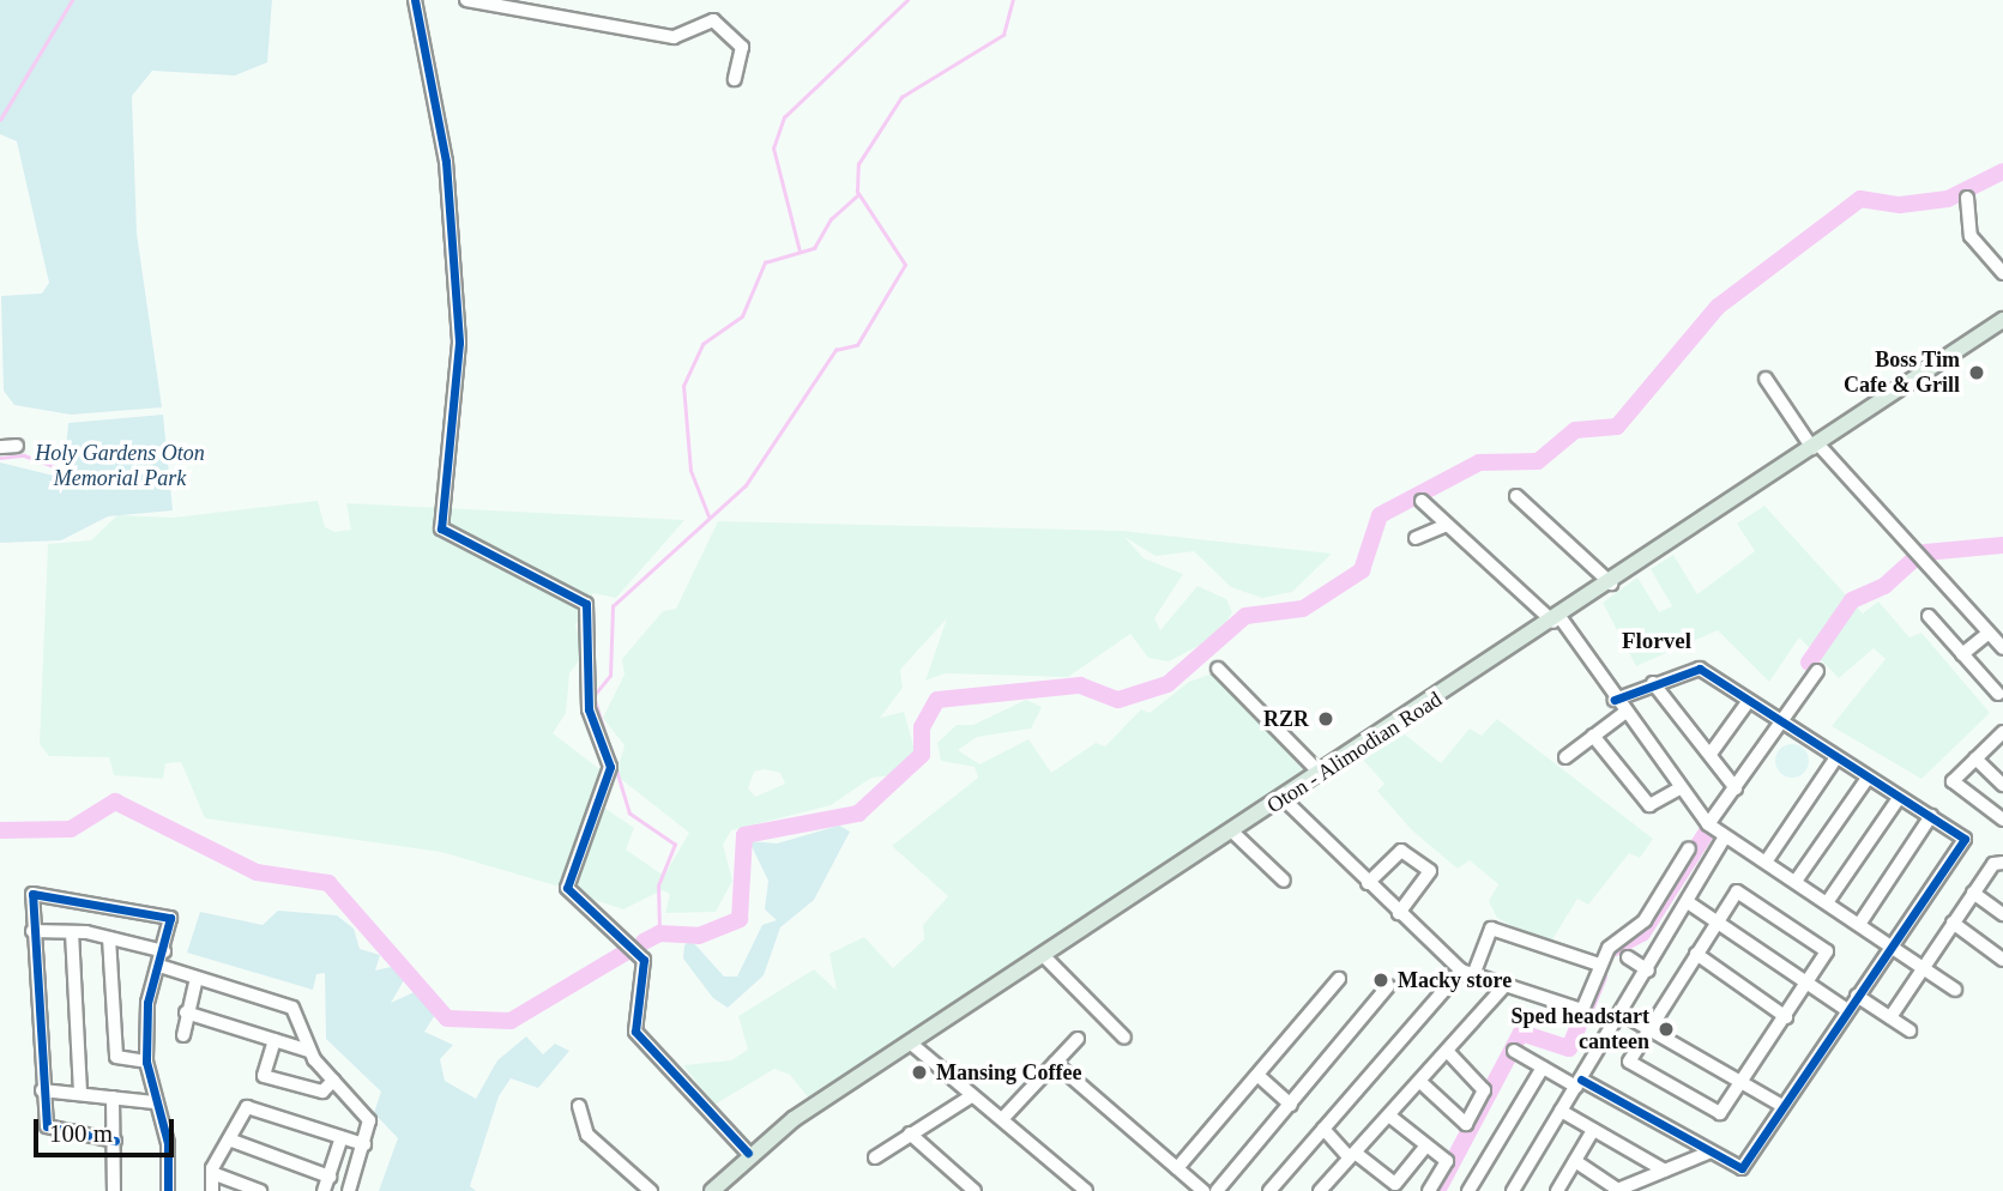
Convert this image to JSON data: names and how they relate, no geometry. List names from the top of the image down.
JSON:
{
  "streets": {
    "main road": ["Oton - Alimodian Road"]
  },
  "districts": ["Florvel"],
  "parks": ["Holy Gardens Oton Memorial Park"],
  "places": [
    "Boss Tim Cafe & Grill",
    "RZR",
    "Macky store",
    "Sped headstart canteen",
    "Mansing Coffee"
  ],
  "scale_bar": "100 m"
}
